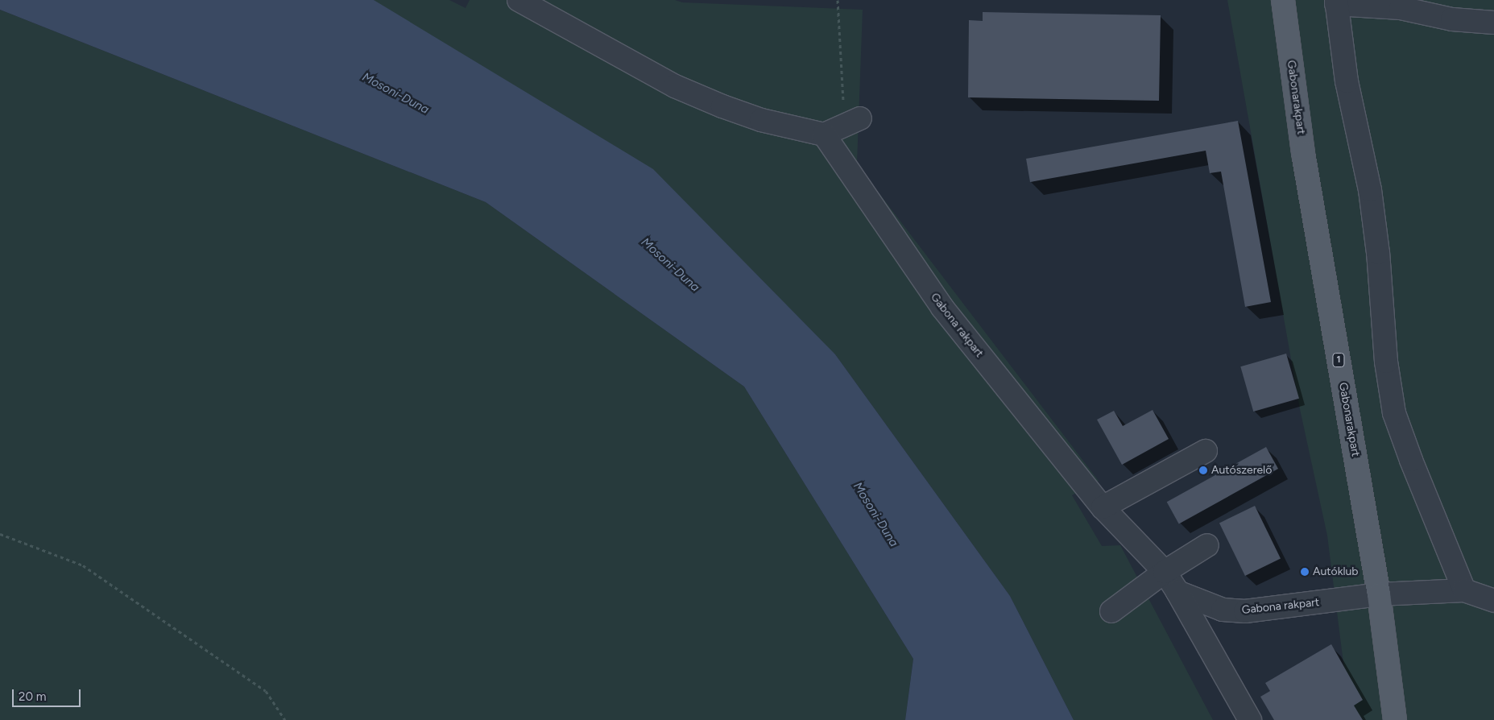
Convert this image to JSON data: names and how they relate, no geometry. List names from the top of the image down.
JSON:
{
  "streets": {
    "main road": ["Gabonarakpart", "1"],
    "street": ["Gabona rakpart"]
  },
  "crossings": [
    ["Gabonarakpart", "Gabona rakpart"]
  ],
  "water": ["Mosoni-Duna"],
  "places": ["Autószerelő", "Autóklub"],
  "scale_bar": "20 m"
}
